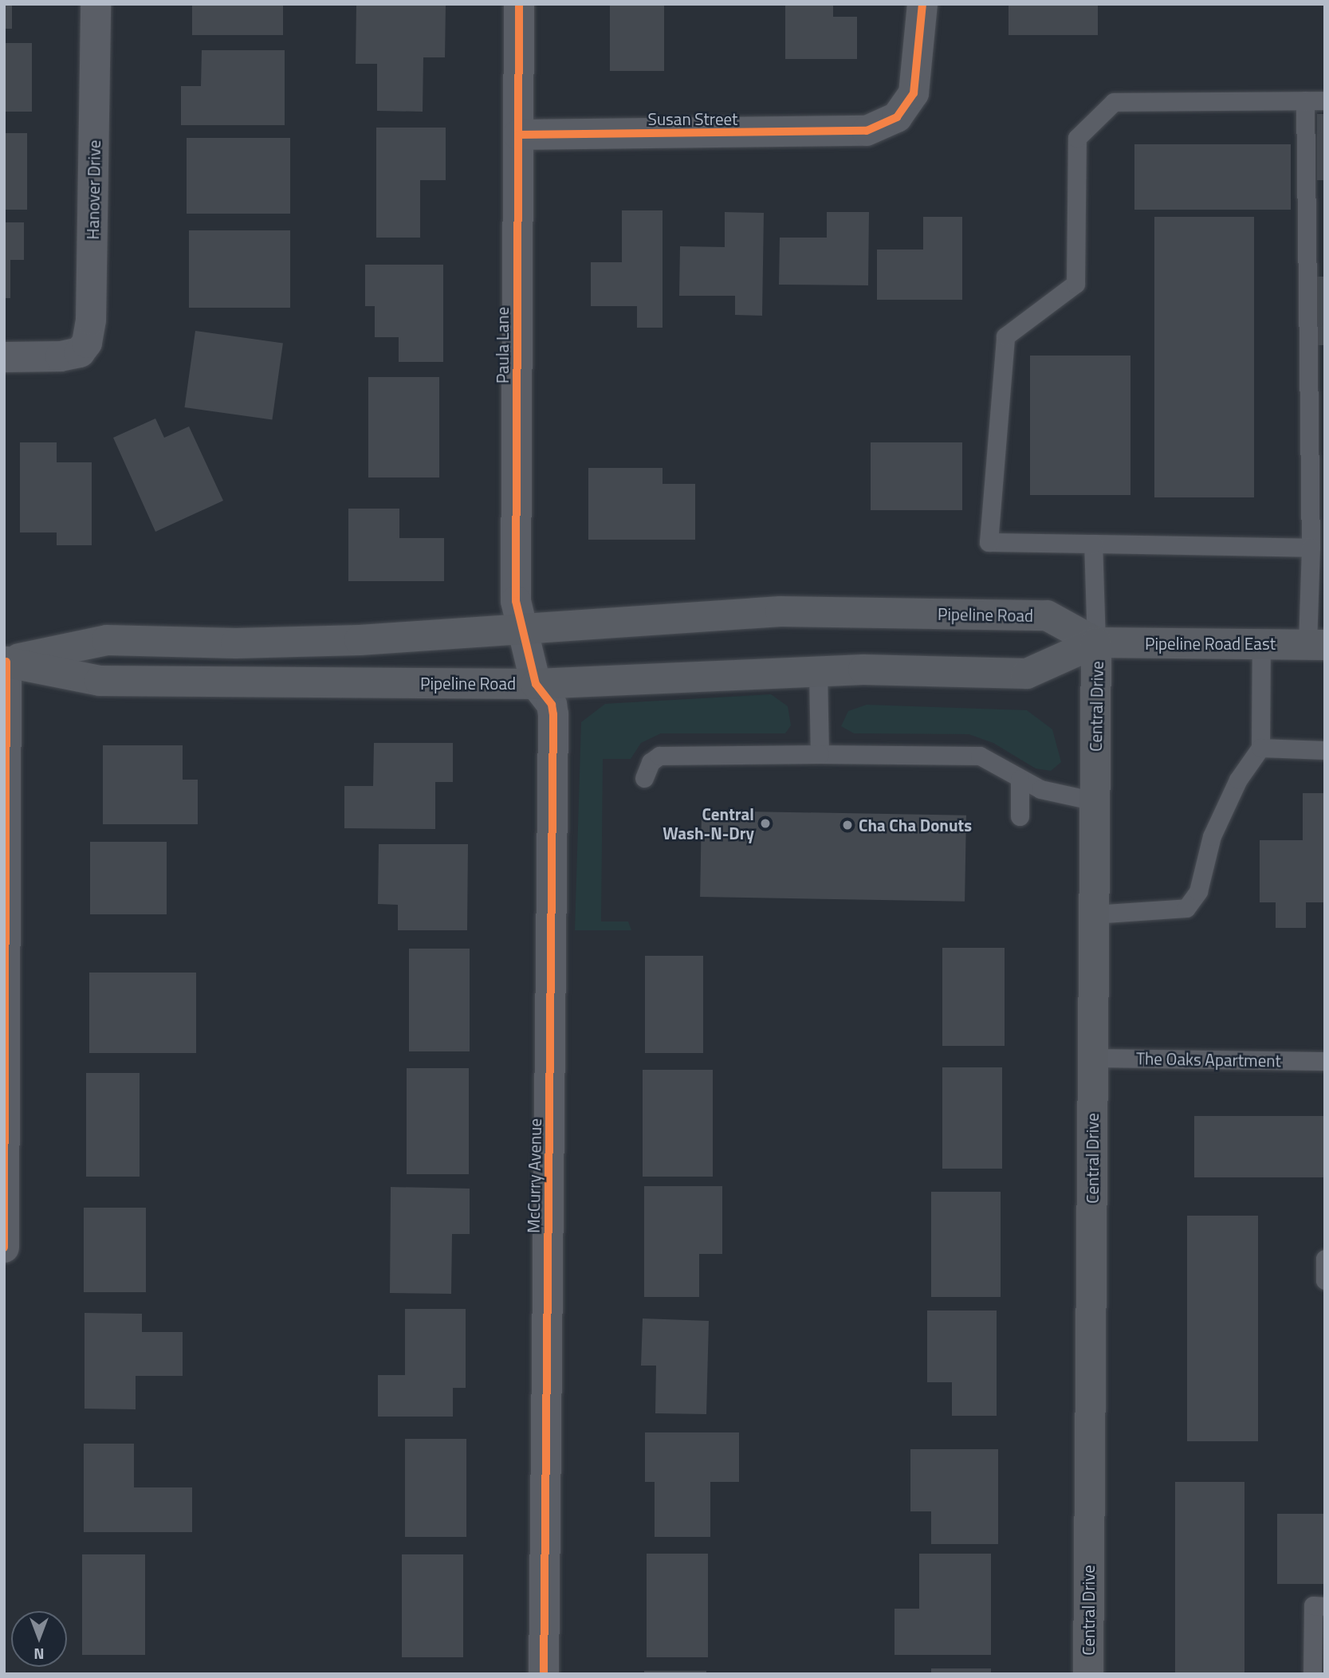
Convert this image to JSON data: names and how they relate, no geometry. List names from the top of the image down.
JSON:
{
  "streets": {
    "main road": ["Pipeline Road", "Pipeline Road East", "Central Drive"],
    "street": [
      "Susan Street",
      "Hanover Drive",
      "Paula Lane",
      "McCurry Avenue"
    ],
    "lane": ["The Oaks Apartment"]
  },
  "crossings": [
    ["Susan Street", "Paula Lane"],
    ["Paula Lane", "Pipeline Road"],
    ["Paula Lane", "McCurry Avenue"],
    ["Pipeline Road", "Pipeline Road East"],
    ["Pipeline Road", "Central Drive"],
    ["Pipeline Road", "McCurry Avenue"],
    ["Pipeline Road East", "Central Drive"],
    ["Central Drive", "The Oaks Apartment"]
  ],
  "places": ["Central Wash-N-Dry", "Cha Cha Donuts"],
  "north": "bottom"
}
